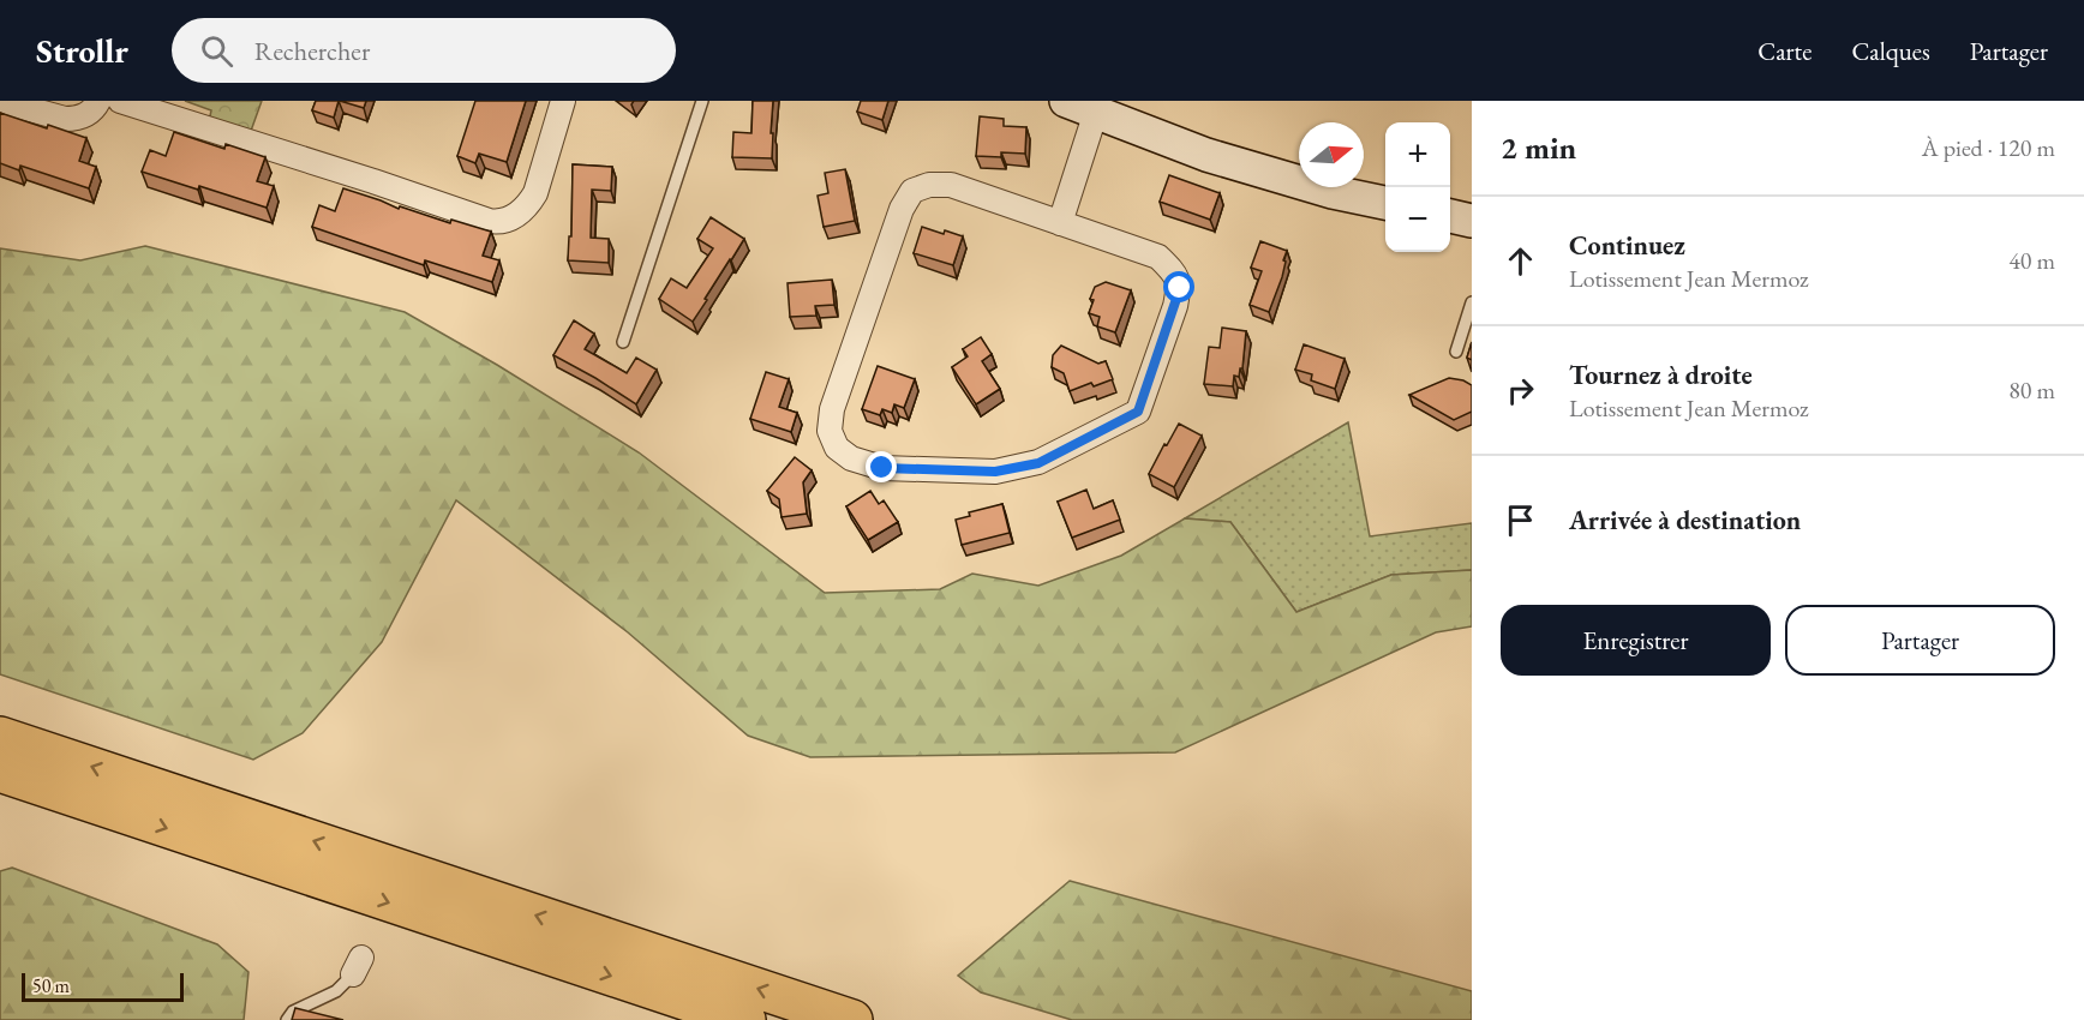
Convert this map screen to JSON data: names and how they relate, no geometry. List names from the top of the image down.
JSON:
{
  "scale_bar": "50 m",
  "north": "right",
  "page": {
    "header": "Strollr",
    "search": "Rechercher",
    "nav": ["Carte", "Calques", "Partager"],
    "heading": ["2 min", "À pied · 120 m"],
    "map_buttons": ["+", "−"],
    "list": [
      ["Continuez", "Lotissement Jean Mermoz", "40 m"],
      ["Tournez à droite", "Lotissement Jean Mermoz", "80 m"],
      "Arrivée à destination"
    ],
    "buttons": ["Enregistrer", "Partager"],
    "scale": "50 m"
  }
}
